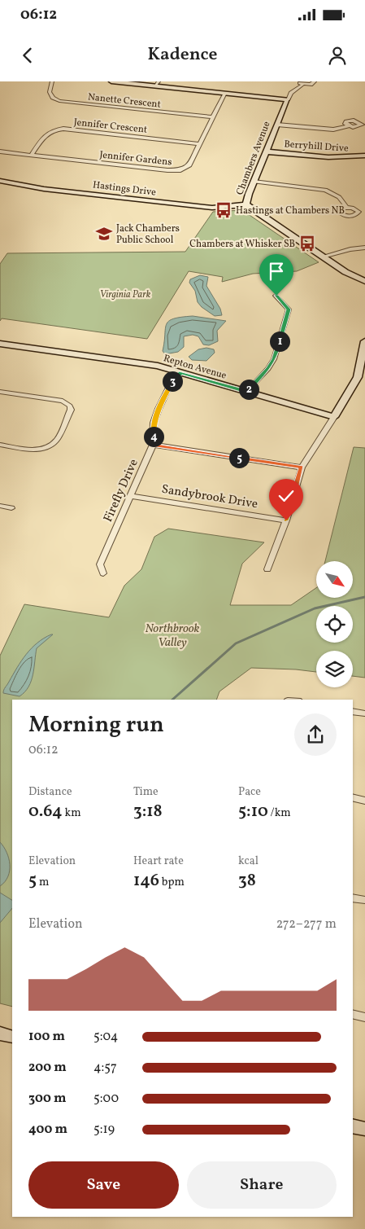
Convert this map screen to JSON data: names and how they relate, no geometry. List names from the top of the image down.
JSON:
{
  "streets": {
    "street": [
      "Nanette Crescent",
      "Jennifer Crescent",
      "Berryhill Drive",
      "Jennifer Gardens",
      "Chambers Avenue",
      "Hastings Drive",
      "Repton Avenue",
      "Firefly Drive",
      "Sandybrook Drive"
    ]
  },
  "crossings": [
    ["Nanette Crescent", "Jennifer Gardens"],
    ["Jennifer Crescent", "Jennifer Gardens"],
    ["Berryhill Drive", "Chambers Avenue"],
    ["Chambers Avenue", "Hastings Drive"],
    ["Repton Avenue", "Firefly Drive"],
    ["Firefly Drive", "Sandybrook Drive"]
  ],
  "parks": ["Virginia Park", "Northbrook Valley"],
  "places": {
    "bus stop": ["Hastings at Chambers NB", "Chambers at Whisker SB"],
    "school or university": ["Jack Chambers Public School"]
  },
  "north": "bottom right",
  "page": {
    "status": "06:12",
    "header": "Kadence",
    "pins": [
      "1",
      "3",
      "2",
      "4",
      "5"
    ],
    "heading": ["Morning run", "06:12"],
    "stats": [
      ["Distance", "0.64 km"],
      ["Time", "3:18"],
      ["Pace", "5:10 /km"],
      ["Elevation", "5 m"],
      ["Heart rate", "146 bpm"],
      ["kcal", "38"]
    ],
    "chart": ["Elevation", "272–277 m"],
    "list": [
      {
        "name": "100 m",
        "note": "5:04"
      },
      {
        "name": "200 m",
        "note": "4:57"
      },
      {
        "name": "300 m",
        "note": "5:00"
      },
      {
        "name": "400 m",
        "note": "5:19"
      }
    ],
    "buttons": ["Save", "Share"]
  }
}
